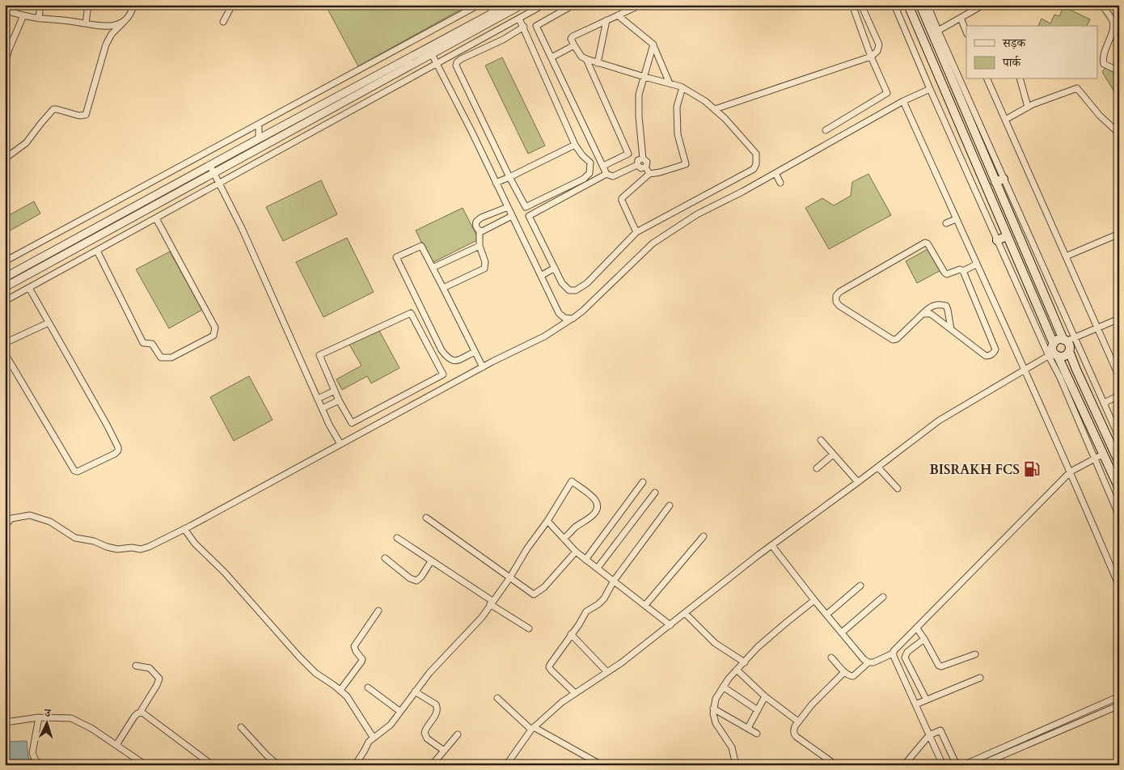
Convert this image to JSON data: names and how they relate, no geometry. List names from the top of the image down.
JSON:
{
  "places": {
    "fuel station": ["BISRAKH FCS"]
  },
  "legend": ["सड़क", "पार्क"],
  "north": "top"
}
